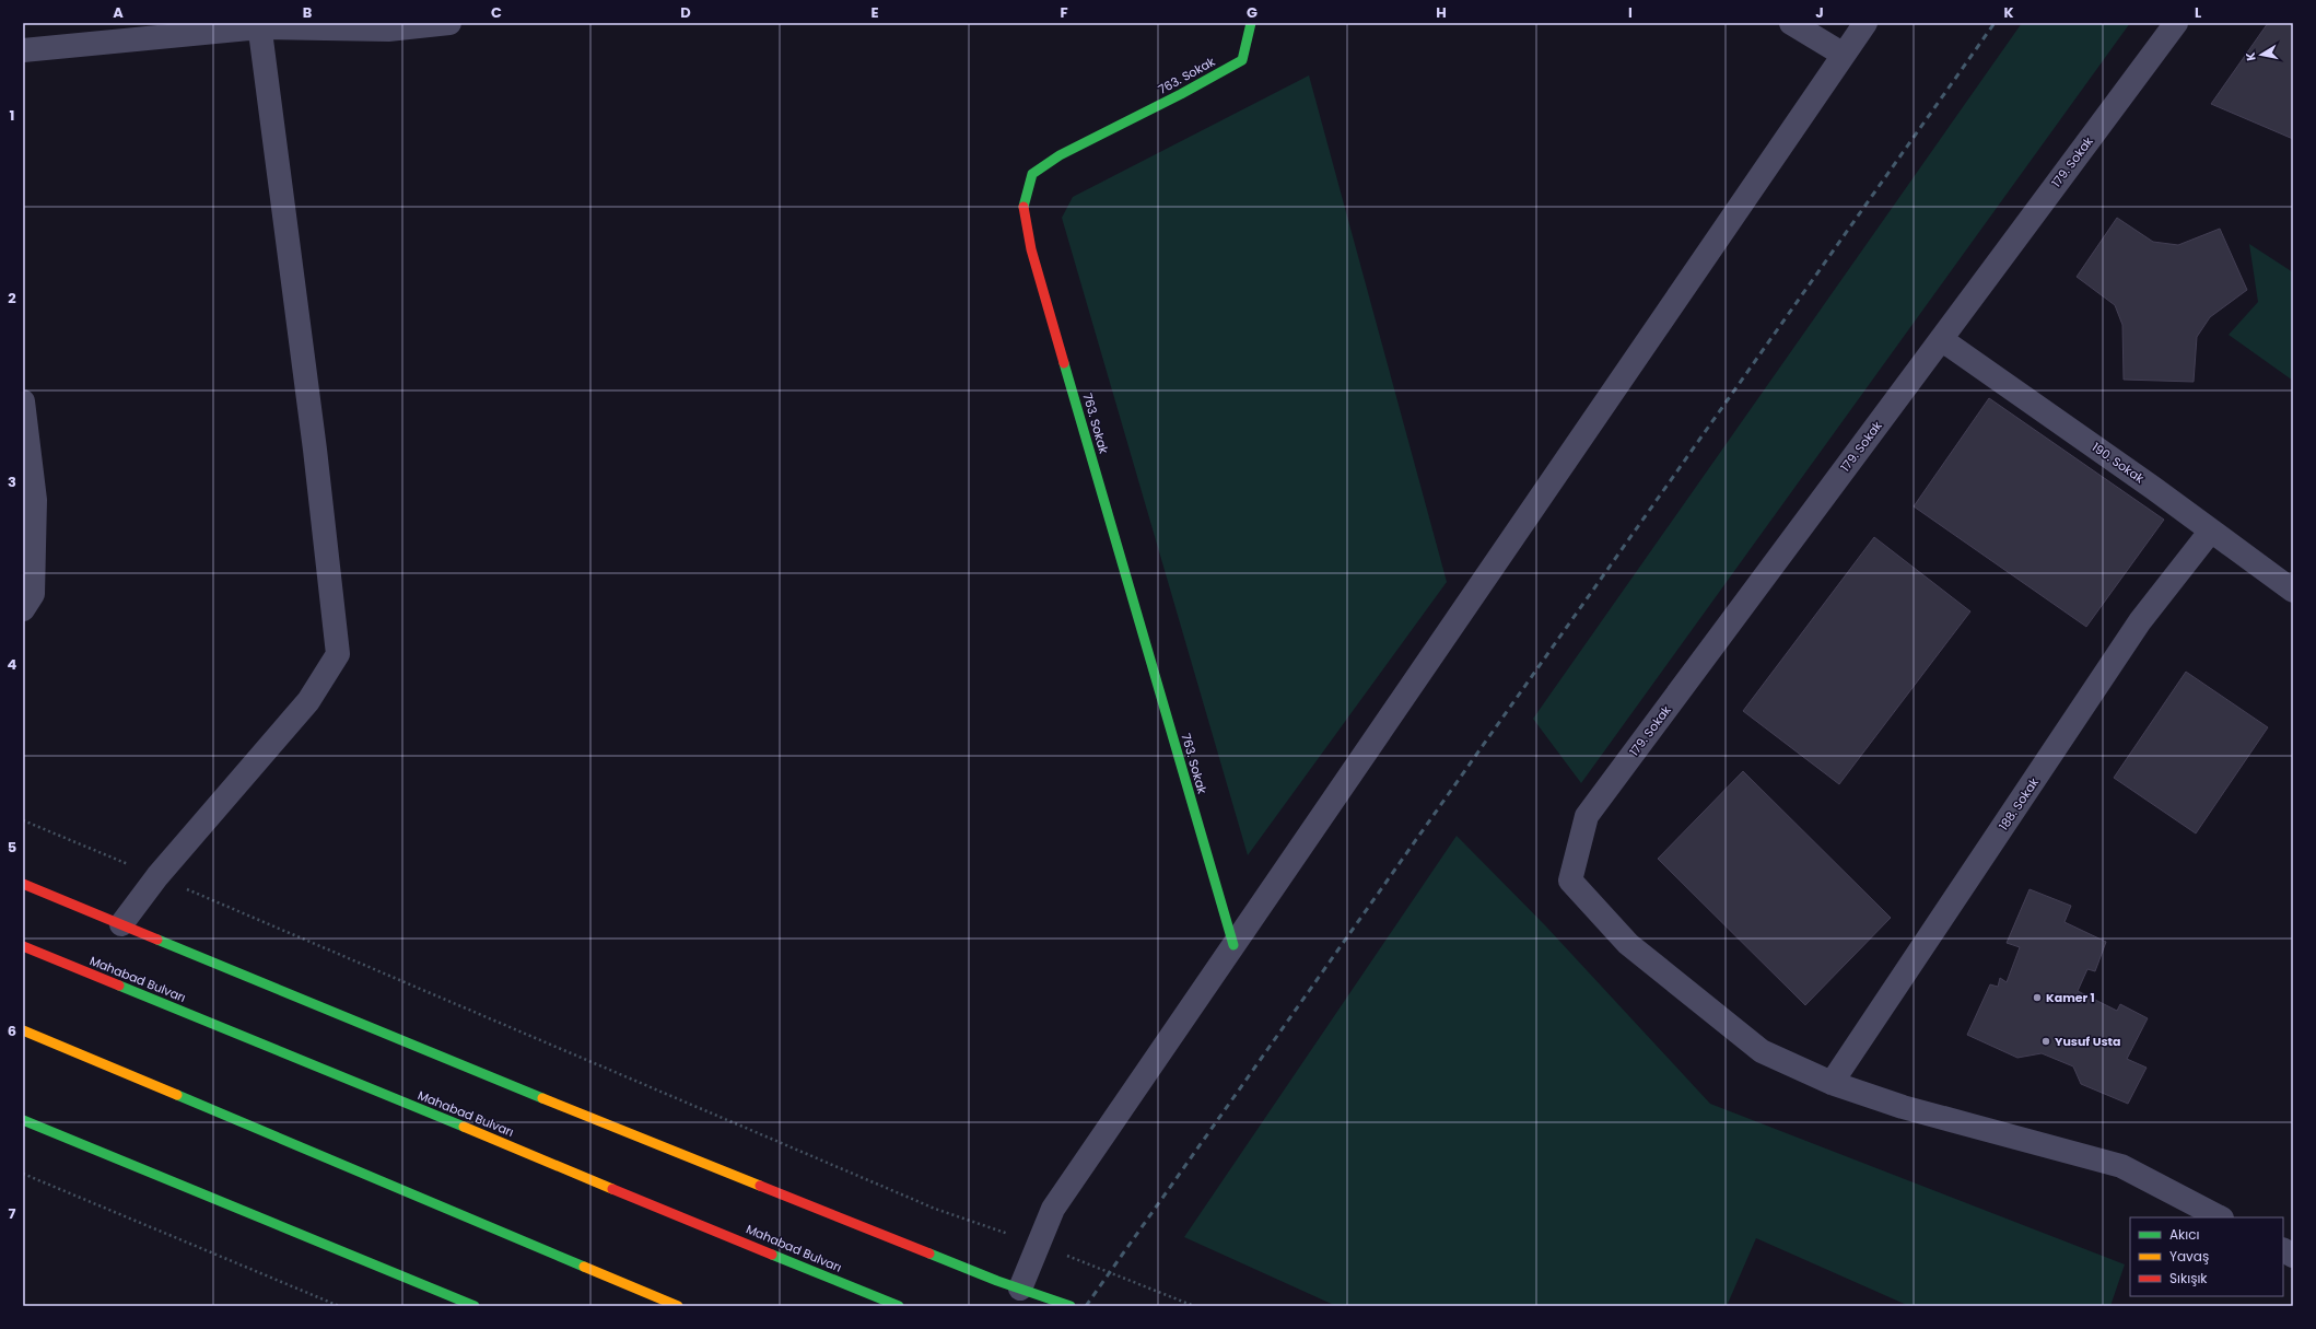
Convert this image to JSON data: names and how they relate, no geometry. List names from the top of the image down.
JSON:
{
  "streets": {
    "main road": ["763. Sokak", "Mahabad Bulvarı"],
    "street": ["179. Sokak", "190. Sokak", "188. Sokak"]
  },
  "crossings": [
    ["179. Sokak", "190. Sokak"],
    ["179. Sokak", "188. Sokak"],
    ["190. Sokak", "188. Sokak"]
  ],
  "places": ["Kamer 1", "Yusuf Usta"],
  "legend": ["Akıcı", "Yavaş", "Sıkışık"],
  "north": "left",
  "grid": {
    "columns": [
      "A",
      "B",
      "C",
      "D",
      "E",
      "F",
      "G",
      "H",
      "I",
      "J",
      "K",
      "L"
    ],
    "rows": [
      "1",
      "2",
      "3",
      "4",
      "5",
      "6",
      "7"
    ]
  }
}
